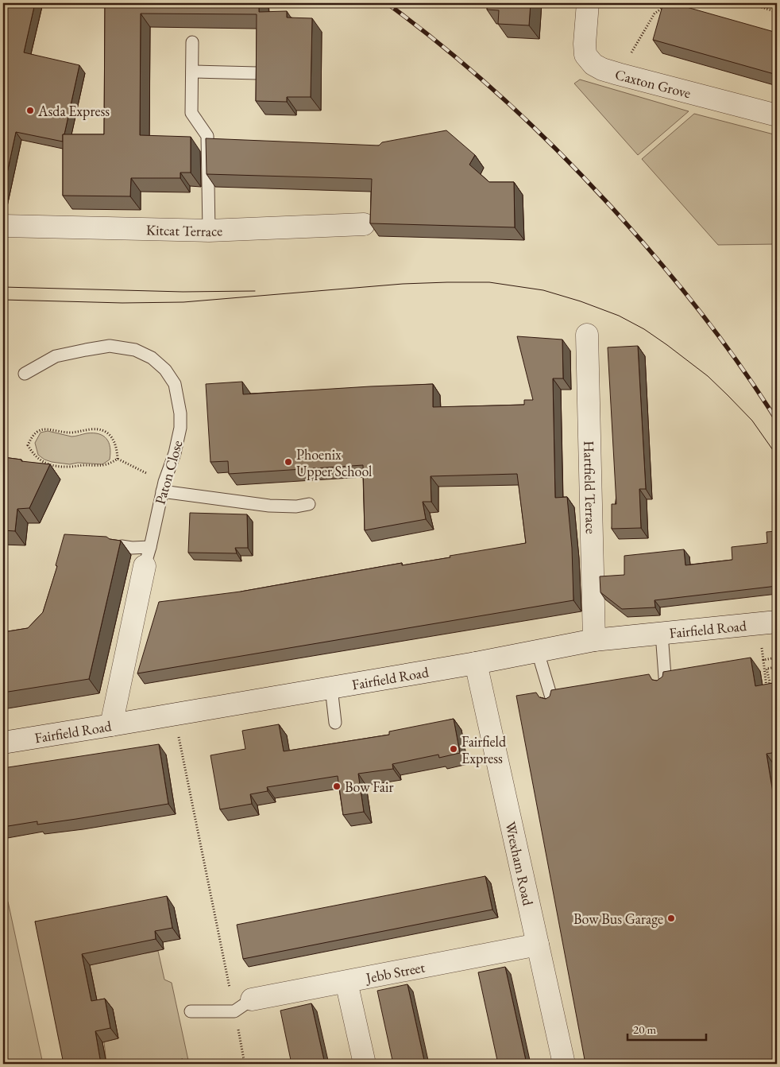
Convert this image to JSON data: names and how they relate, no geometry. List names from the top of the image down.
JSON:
{
  "streets": {
    "street": [
      "Caxton Grove",
      "Kitcat Terrace",
      "Paton Close",
      "Hartfield Terrace",
      "Fairfield Road",
      "Wrexham Road",
      "Jebb Street"
    ]
  },
  "crossings": [
    ["Paton Close", "Fairfield Road"],
    ["Hartfield Terrace", "Fairfield Road"],
    ["Fairfield Road", "Wrexham Road"],
    ["Wrexham Road", "Jebb Street"]
  ],
  "places": [
    "Asda Express",
    "Phoenix Upper School",
    "Fairfield Express",
    "Bow Fair",
    "Bow Bus Garage"
  ],
  "scale_bar": "20 m"
}
